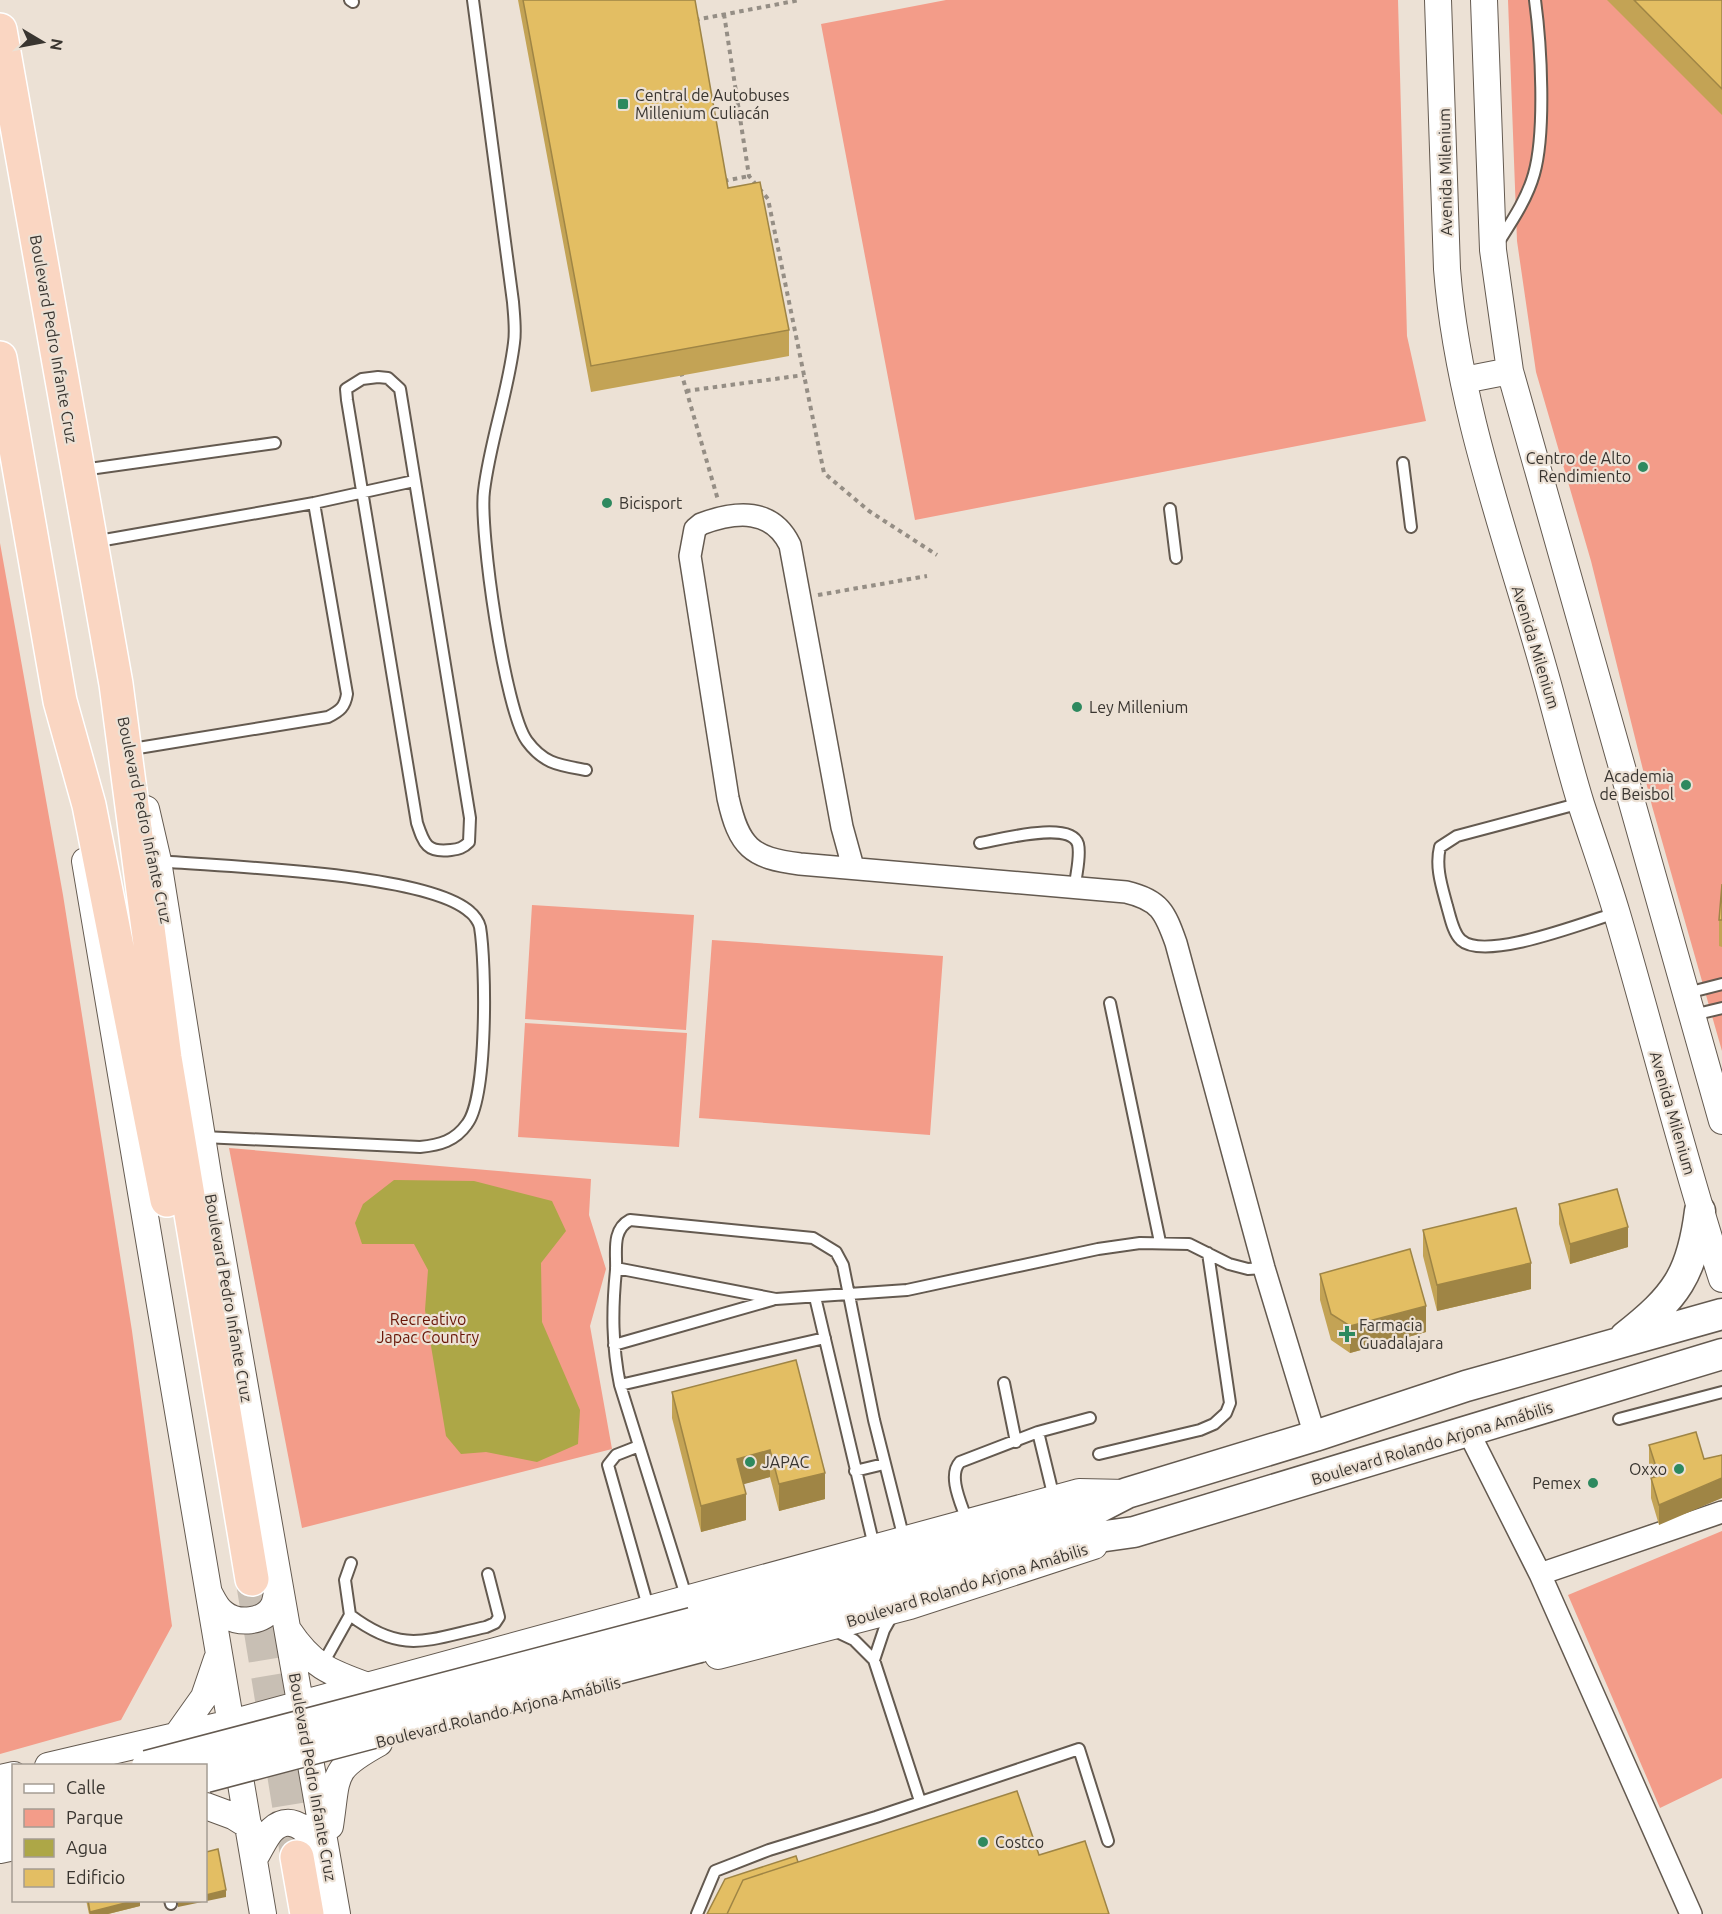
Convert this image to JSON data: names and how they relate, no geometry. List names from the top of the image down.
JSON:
{
  "streets": {
    "highway": ["Boulevard Pedro Infante Cruz"],
    "main road": ["Boulevard Rolando Arjona Amábilis"],
    "street": ["Avenida Milenium"]
  },
  "crossings": [
    ["Boulevard Pedro Infante Cruz", "Boulevard Rolando Arjona Amábilis"]
  ],
  "parks": ["Recreativo Japac Country"],
  "places": {
    "transit": ["Central de Autobuses Millenium Culiacán"],
    "other": [
      "Centro de Alto Rendimiento",
      "Bicisport",
      "Ley Millenium",
      "Academia de Beisbol",
      "JAPAC",
      "Oxxo",
      "Pemex",
      "Costco"
    ],
    "health": ["Farmacia Guadalajara"]
  },
  "legend": [
    "Calle",
    "Parque",
    "Agua",
    "Edificio"
  ],
  "north": "right"
}
